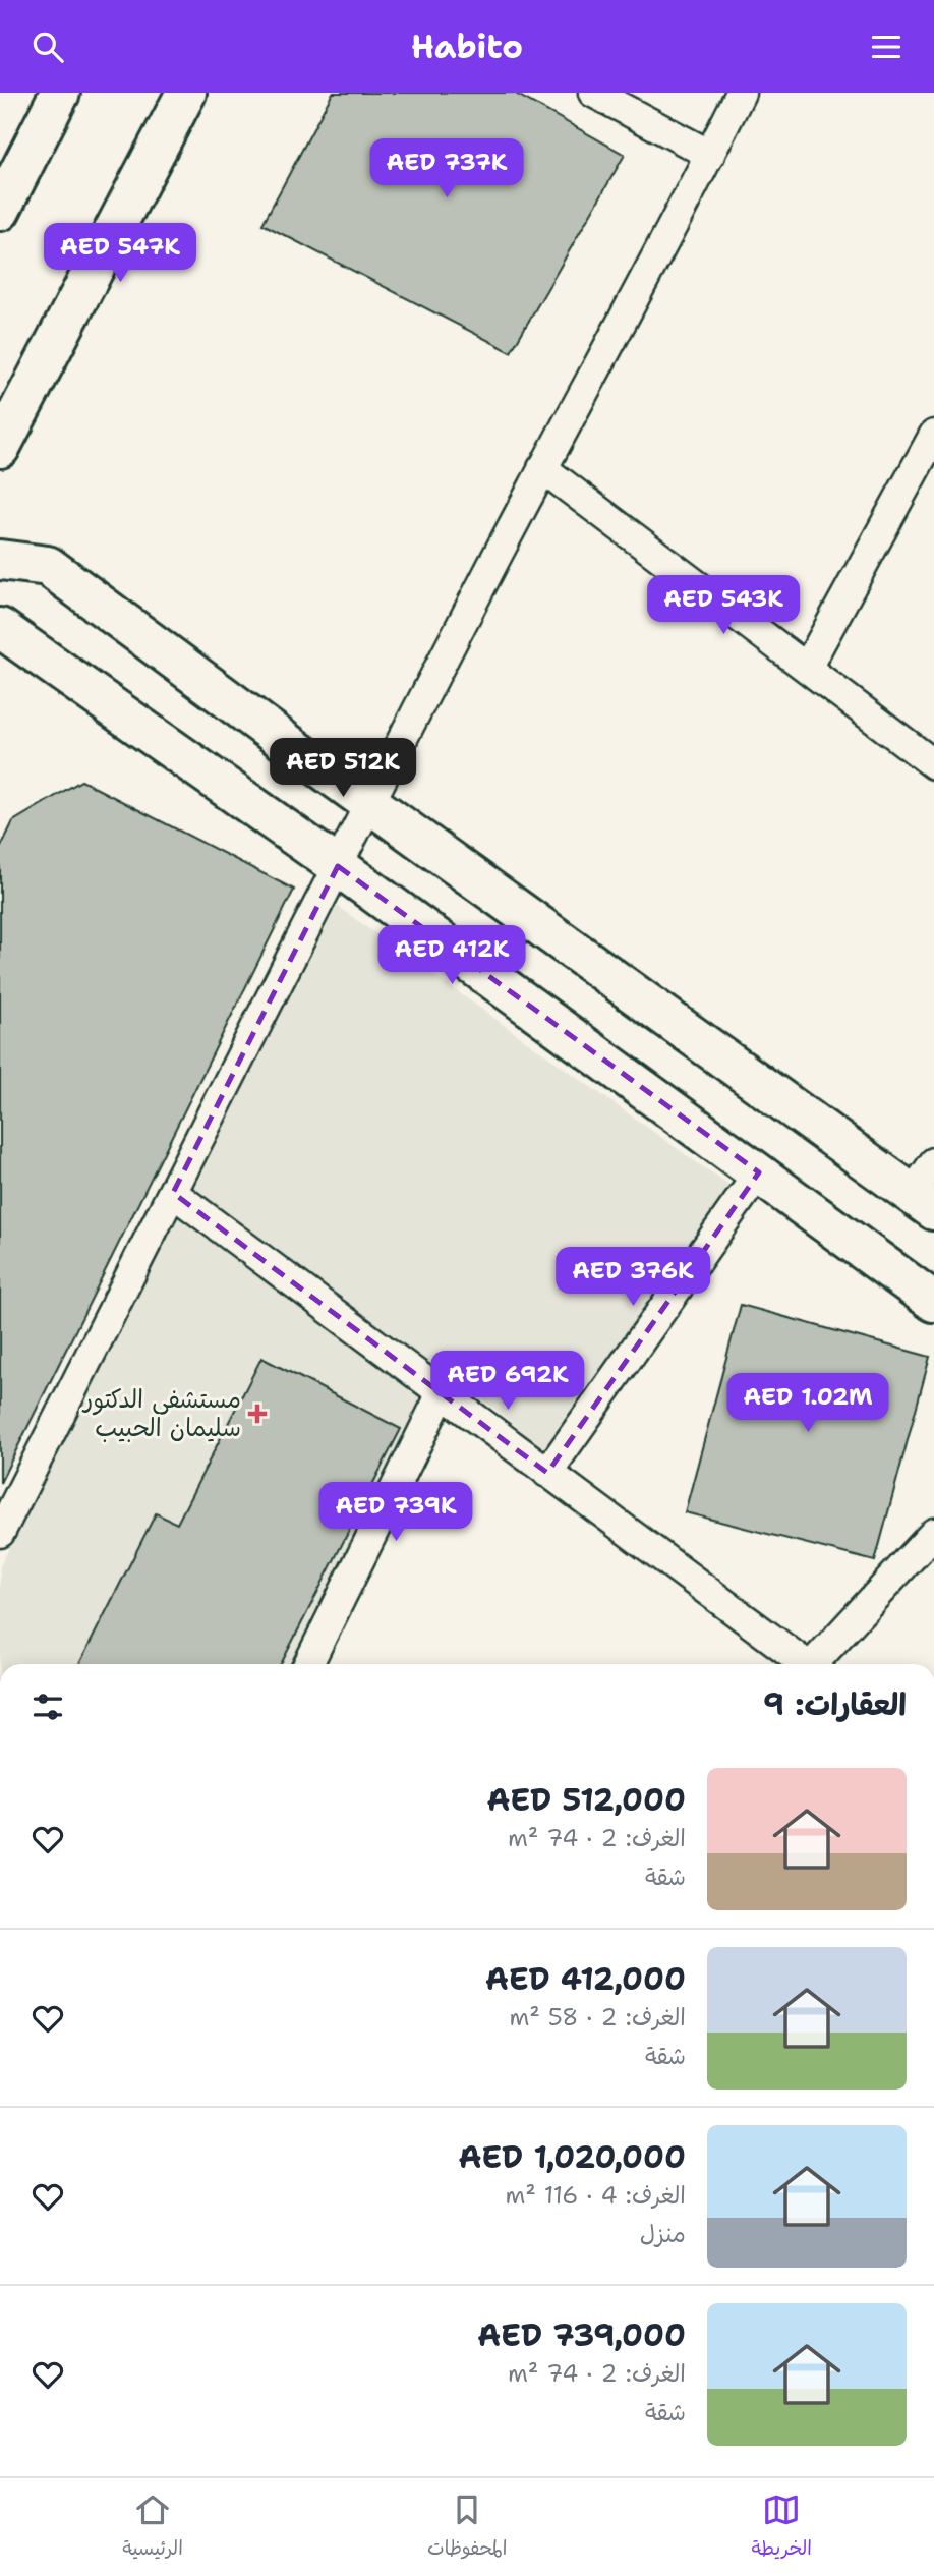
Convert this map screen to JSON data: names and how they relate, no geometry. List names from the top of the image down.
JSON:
{
  "places": {
    "health": ["مستشفى الدكتور سليمان الحبيب"]
  },
  "page": {
    "header": "Habito",
    "price": [
      "AED 737K",
      "AED 547K",
      "AED 543K",
      "AED 512K",
      "AED 412K",
      "AED 376K",
      "AED 692K",
      "AED 1.02M",
      "AED 739K"
    ],
    "heading": "العقارات: 9",
    "list": [
      {
        "name": "AED 512,000",
        "note": "الغرف: 2 · 74 m² · شقة"
      },
      {
        "name": "AED 412,000",
        "note": "الغرف: 2 · 58 m² · شقة"
      },
      {
        "name": "AED 1,020,000",
        "note": "الغرف: 4 · 116 m² · منزل"
      },
      {
        "name": "AED 739,000",
        "note": "الغرف: 2 · 74 m² · شقة"
      }
    ],
    "tabs": ["الخريطة", "المحفوظات", "الرئيسية"]
  }
}
